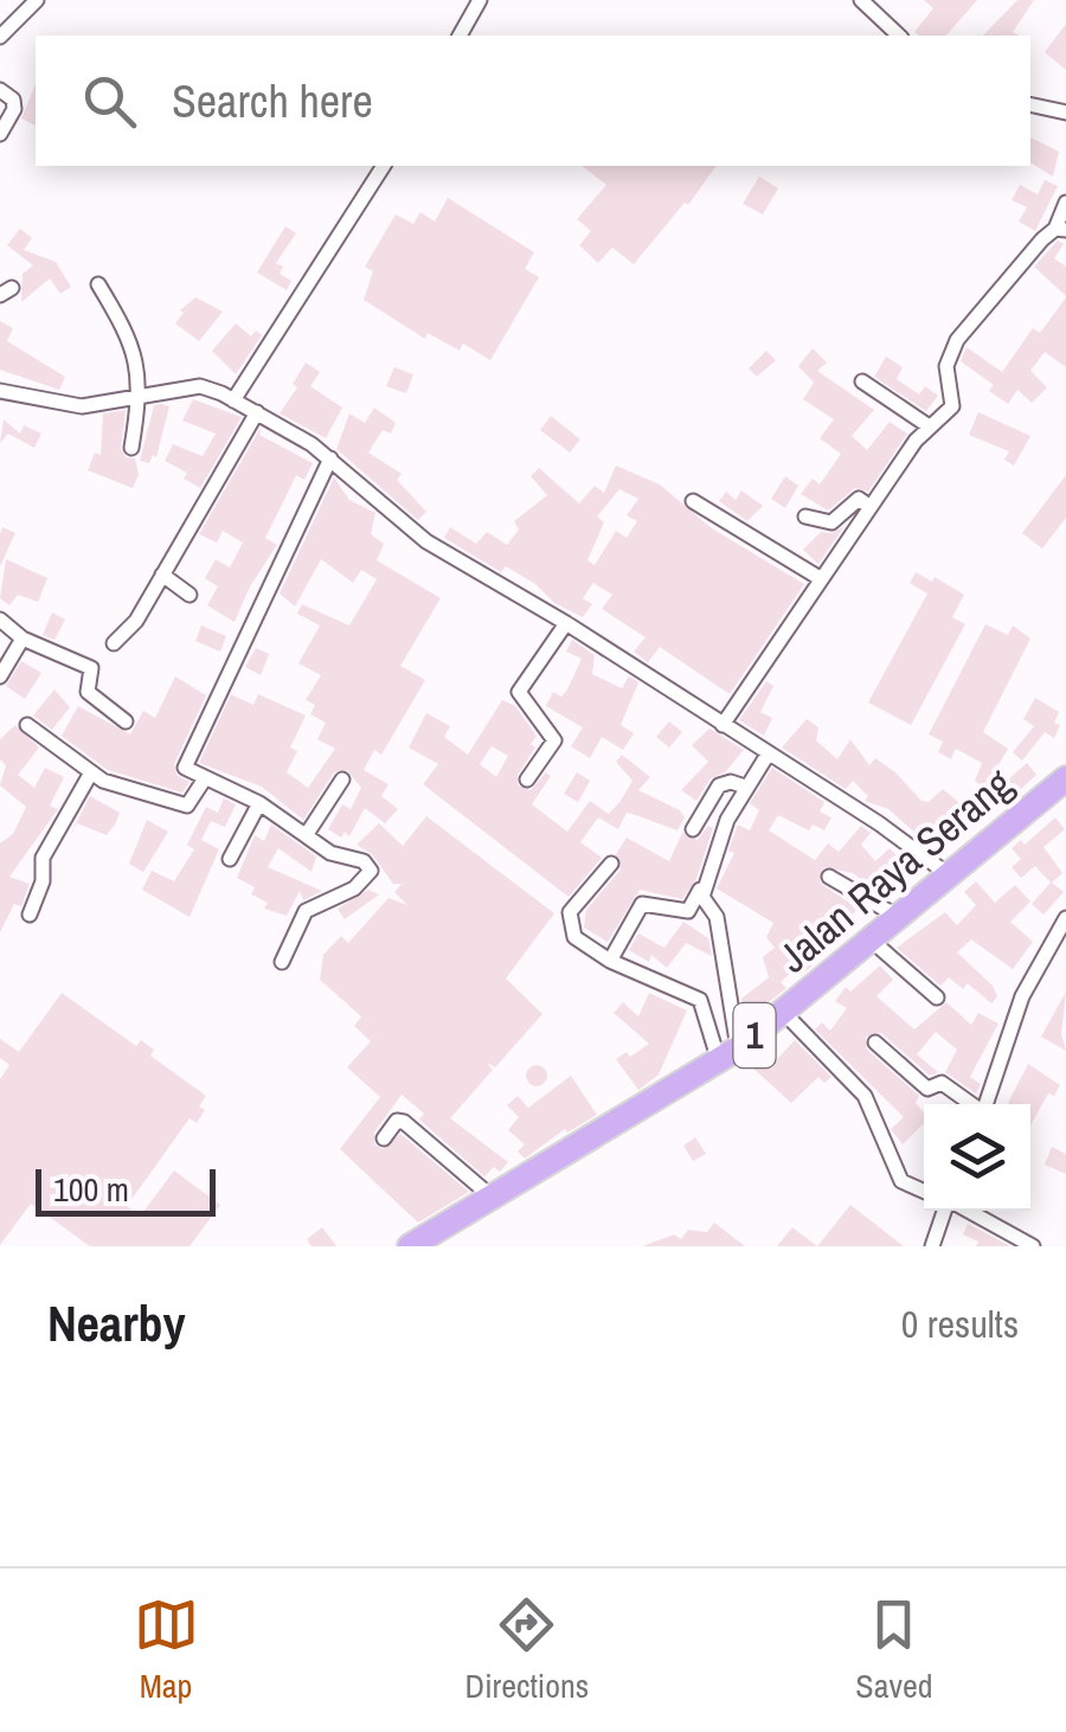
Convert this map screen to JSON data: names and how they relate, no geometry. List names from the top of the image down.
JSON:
{
  "streets": {
    "highway": ["Jalan Raya Serang", "1"]
  },
  "scale_bar": "100 m",
  "page": {
    "search": "Search here",
    "scale": "100 m",
    "heading": ["Nearby", "0 results"],
    "nav": ["Map", "Directions", "Saved"]
  }
}
